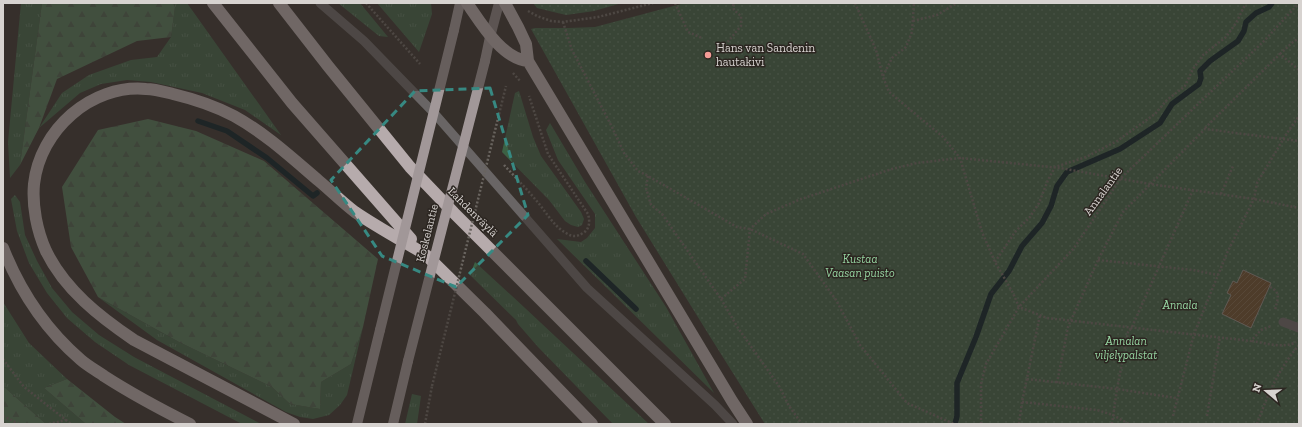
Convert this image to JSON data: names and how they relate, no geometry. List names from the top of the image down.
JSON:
{
  "streets": {
    "highway": ["Lahdenväylä"],
    "main road": ["Koskelantie"],
    "path": ["Annalantie"]
  },
  "parks": ["Kustaa Vaasan puisto", "Annala", "Annalan viljelypalstat"],
  "places": ["Hans van Sandenin hautakivi"],
  "north": "left"
}
